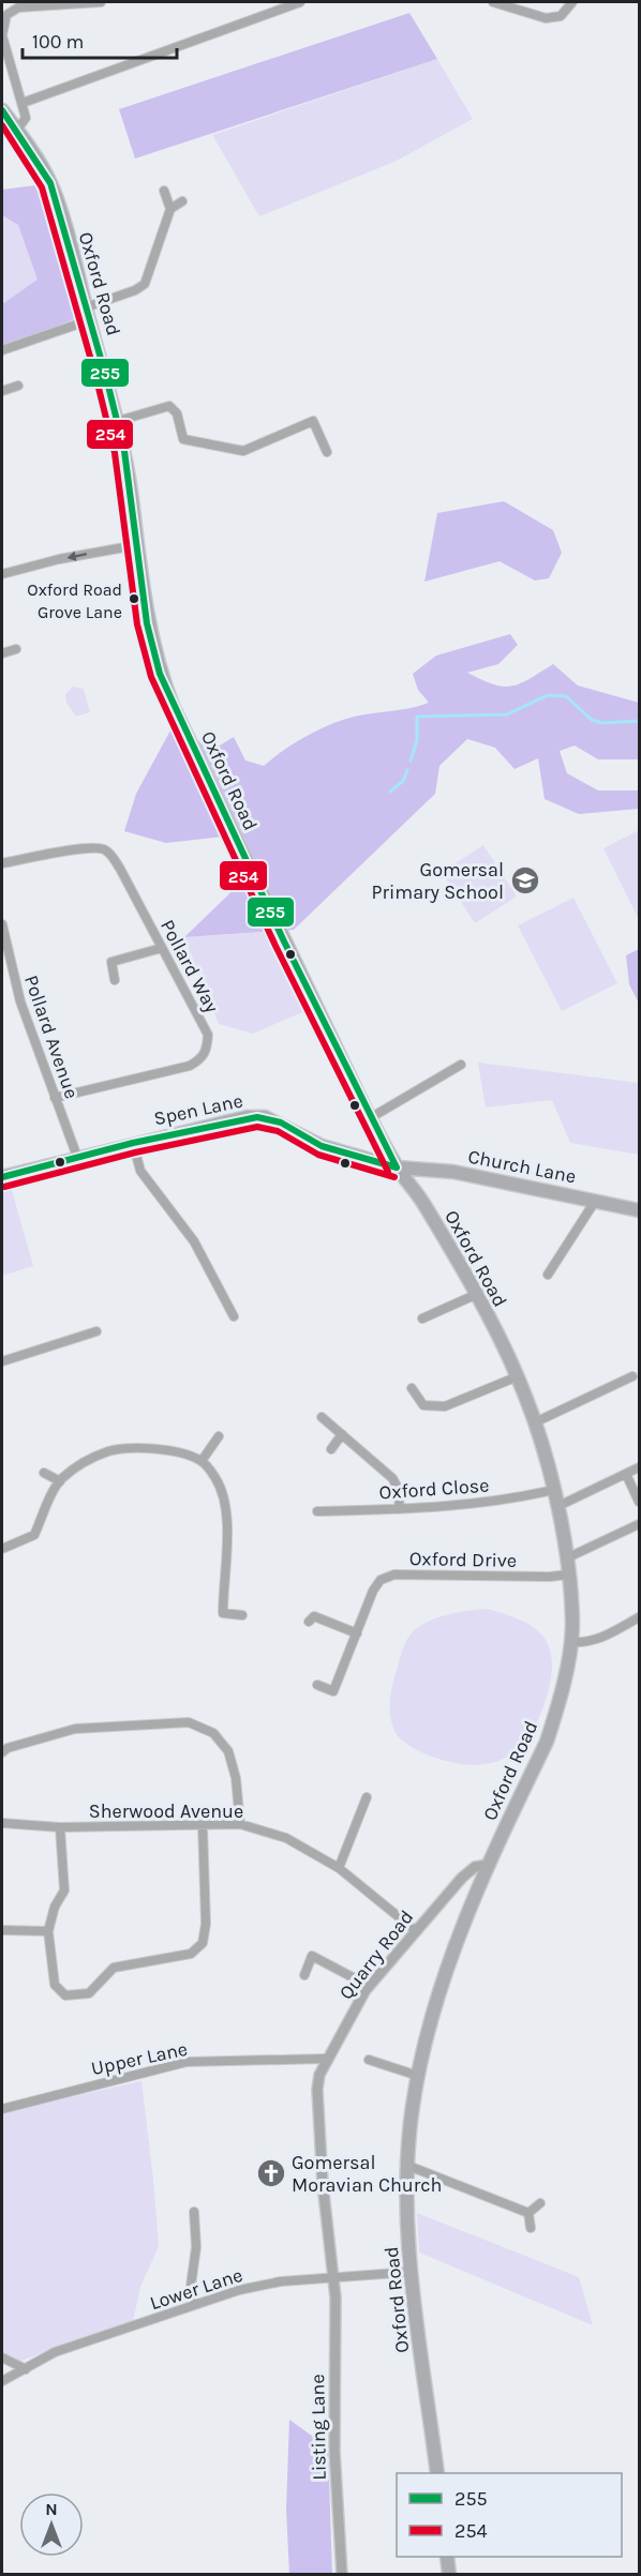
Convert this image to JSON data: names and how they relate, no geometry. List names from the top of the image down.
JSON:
{
  "streets": {
    "main road": ["Oxford Road", "Spen Lane", "Church Lane"],
    "street": [
      "Pollard Way",
      "Pollard Avenue",
      "Oxford Close",
      "Oxford Drive",
      "Sherwood Avenue",
      "Quarry Road",
      "Upper Lane",
      "Lower Lane",
      "Listing Lane"
    ]
  },
  "crossings": [
    ["Oxford Road", "Spen Lane"],
    ["Oxford Road", "Church Lane"],
    ["Oxford Road", "Oxford Close"],
    ["Oxford Road", "Oxford Drive"],
    ["Oxford Road", "Quarry Road"],
    ["Oxford Road", "Lower Lane"],
    ["Pollard Way", "Pollard Avenue"],
    ["Pollard Avenue", "Spen Lane"],
    ["Spen Lane", "Church Lane"],
    ["Sherwood Avenue", "Quarry Road"],
    ["Quarry Road", "Upper Lane"],
    ["Quarry Road", "Lower Lane"],
    ["Quarry Road", "Listing Lane"],
    ["Lower Lane", "Listing Lane"]
  ],
  "places": {
    "other": ["Oxford Road Grove Lane"],
    "school or university": ["Gomersal Primary School"],
    "church": ["Gomersal Moravian Church"]
  },
  "lines": ["transit line 255", "transit line 254"],
  "legend": ["255", "254"],
  "scale_bar": "100 m",
  "north": "top"
}
